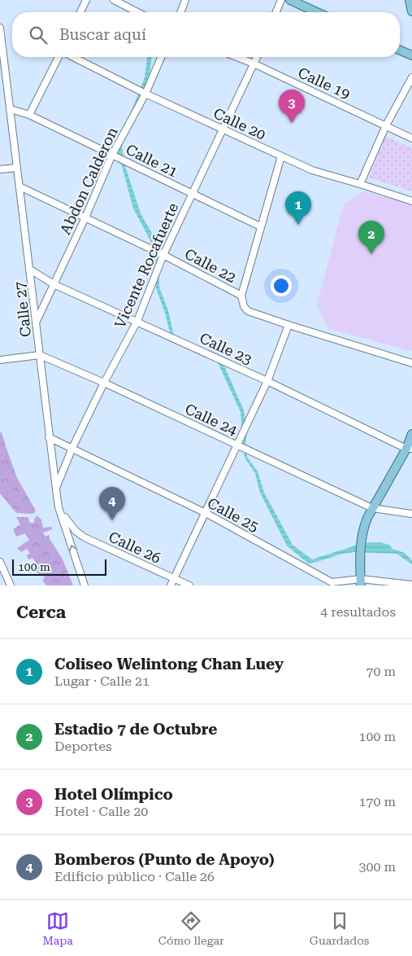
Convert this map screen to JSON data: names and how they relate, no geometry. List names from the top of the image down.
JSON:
{
  "streets": {
    "street": [
      "Calle 19",
      "Calle 20",
      "Calle 21",
      "Abdon Calderon",
      "Vicente Rocafuerte",
      "Calle 22",
      "Calle 27",
      "Calle 23",
      "Calle 24",
      "Calle 25",
      "Calle 26"
    ]
  },
  "crossings": [
    ["Calle 19", "Vicente Rocafuerte"],
    ["Calle 20", "Abdon Calderon"],
    ["Calle 20", "Vicente Rocafuerte"],
    ["Calle 21", "Abdon Calderon"],
    ["Calle 21", "Vicente Rocafuerte"],
    ["Calle 21", "Calle 27"],
    ["Abdon Calderon", "Calle 22"],
    ["Abdon Calderon", "Calle 27"],
    ["Abdon Calderon", "Calle 23"],
    ["Vicente Rocafuerte", "Calle 22"],
    ["Vicente Rocafuerte", "Calle 27"],
    ["Vicente Rocafuerte", "Calle 23"],
    ["Vicente Rocafuerte", "Calle 24"],
    ["Vicente Rocafuerte", "Calle 25"],
    ["Calle 22", "Calle 27"],
    ["Calle 27", "Calle 23"],
    ["Calle 27", "Calle 24"],
    ["Calle 27", "Calle 25"],
    ["Calle 27", "Calle 26"]
  ],
  "scale_bar": "100 m",
  "page": {
    "search": "Buscar aquí",
    "pins": [
      "3",
      "1",
      "2",
      "4"
    ],
    "scale": "100 m",
    "heading": ["Cerca", "4 resultados"],
    "list": [
      {
        "mark": "1",
        "name": "Coliseo Welintong Chan Luey",
        "note": "Lugar · Calle 21",
        "value": "70 m"
      },
      {
        "mark": "2",
        "name": "Estadio 7 de Octubre",
        "note": "Deportes",
        "value": "100 m"
      },
      {
        "mark": "3",
        "name": "Hotel Olímpico",
        "note": "Hotel · Calle 20",
        "value": "170 m"
      },
      {
        "mark": "4",
        "name": "Bomberos (Punto de Apoyo)",
        "note": "Edificio público · Calle 26",
        "value": "300 m"
      }
    ],
    "nav": ["Mapa", "Cómo llegar", "Guardados"]
  }
}
